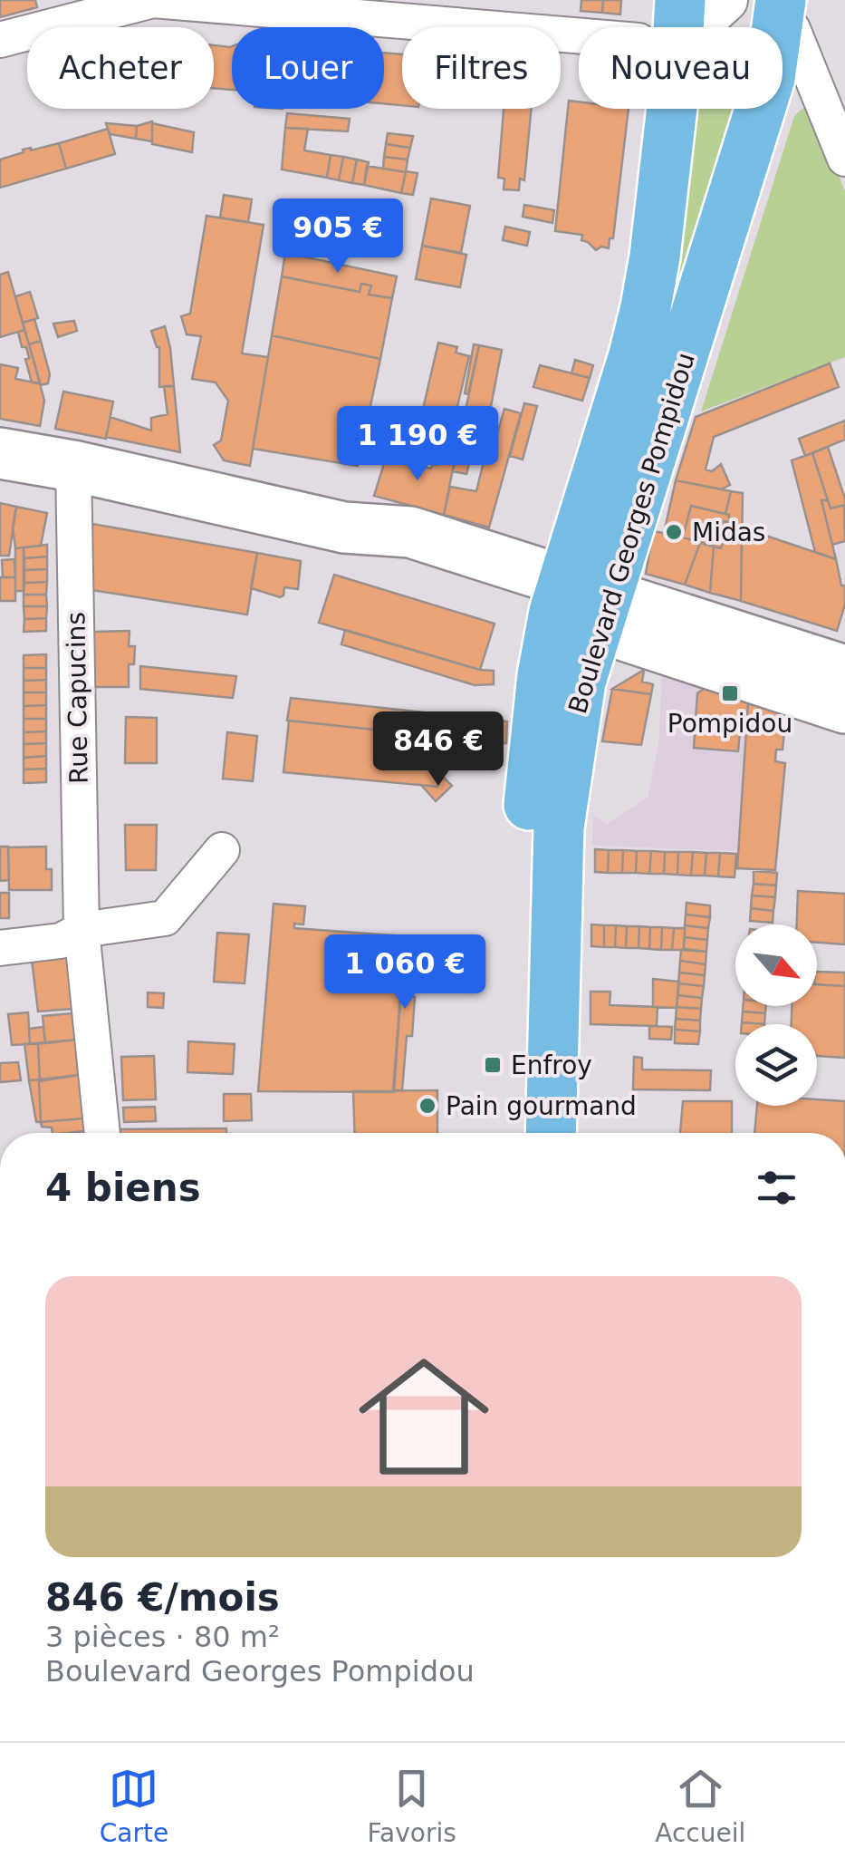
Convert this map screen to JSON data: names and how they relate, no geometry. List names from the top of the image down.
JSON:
{
  "streets": {
    "main road": ["Boulevard Georges Pompidou"],
    "street": ["Rue Capucins"]
  },
  "places": {
    "other": ["Midas", "Pain gourmand"],
    "transit": ["Pompidou", "Enfroy"]
  },
  "north": "bottom right",
  "page": {
    "chip": [
      "Acheter",
      "Louer",
      "Filtres",
      "Nouveau"
    ],
    "price": [
      "905 €",
      "1 190 €",
      "846 €",
      "1 060 €"
    ],
    "heading": "4 biens",
    "list": [
      {
        "name": "846 €/mois",
        "note": "3 pièces · 80 m² · Boulevard Georges Pompidou"
      }
    ],
    "tabs": ["Carte", "Favoris", "Accueil"]
  }
}
